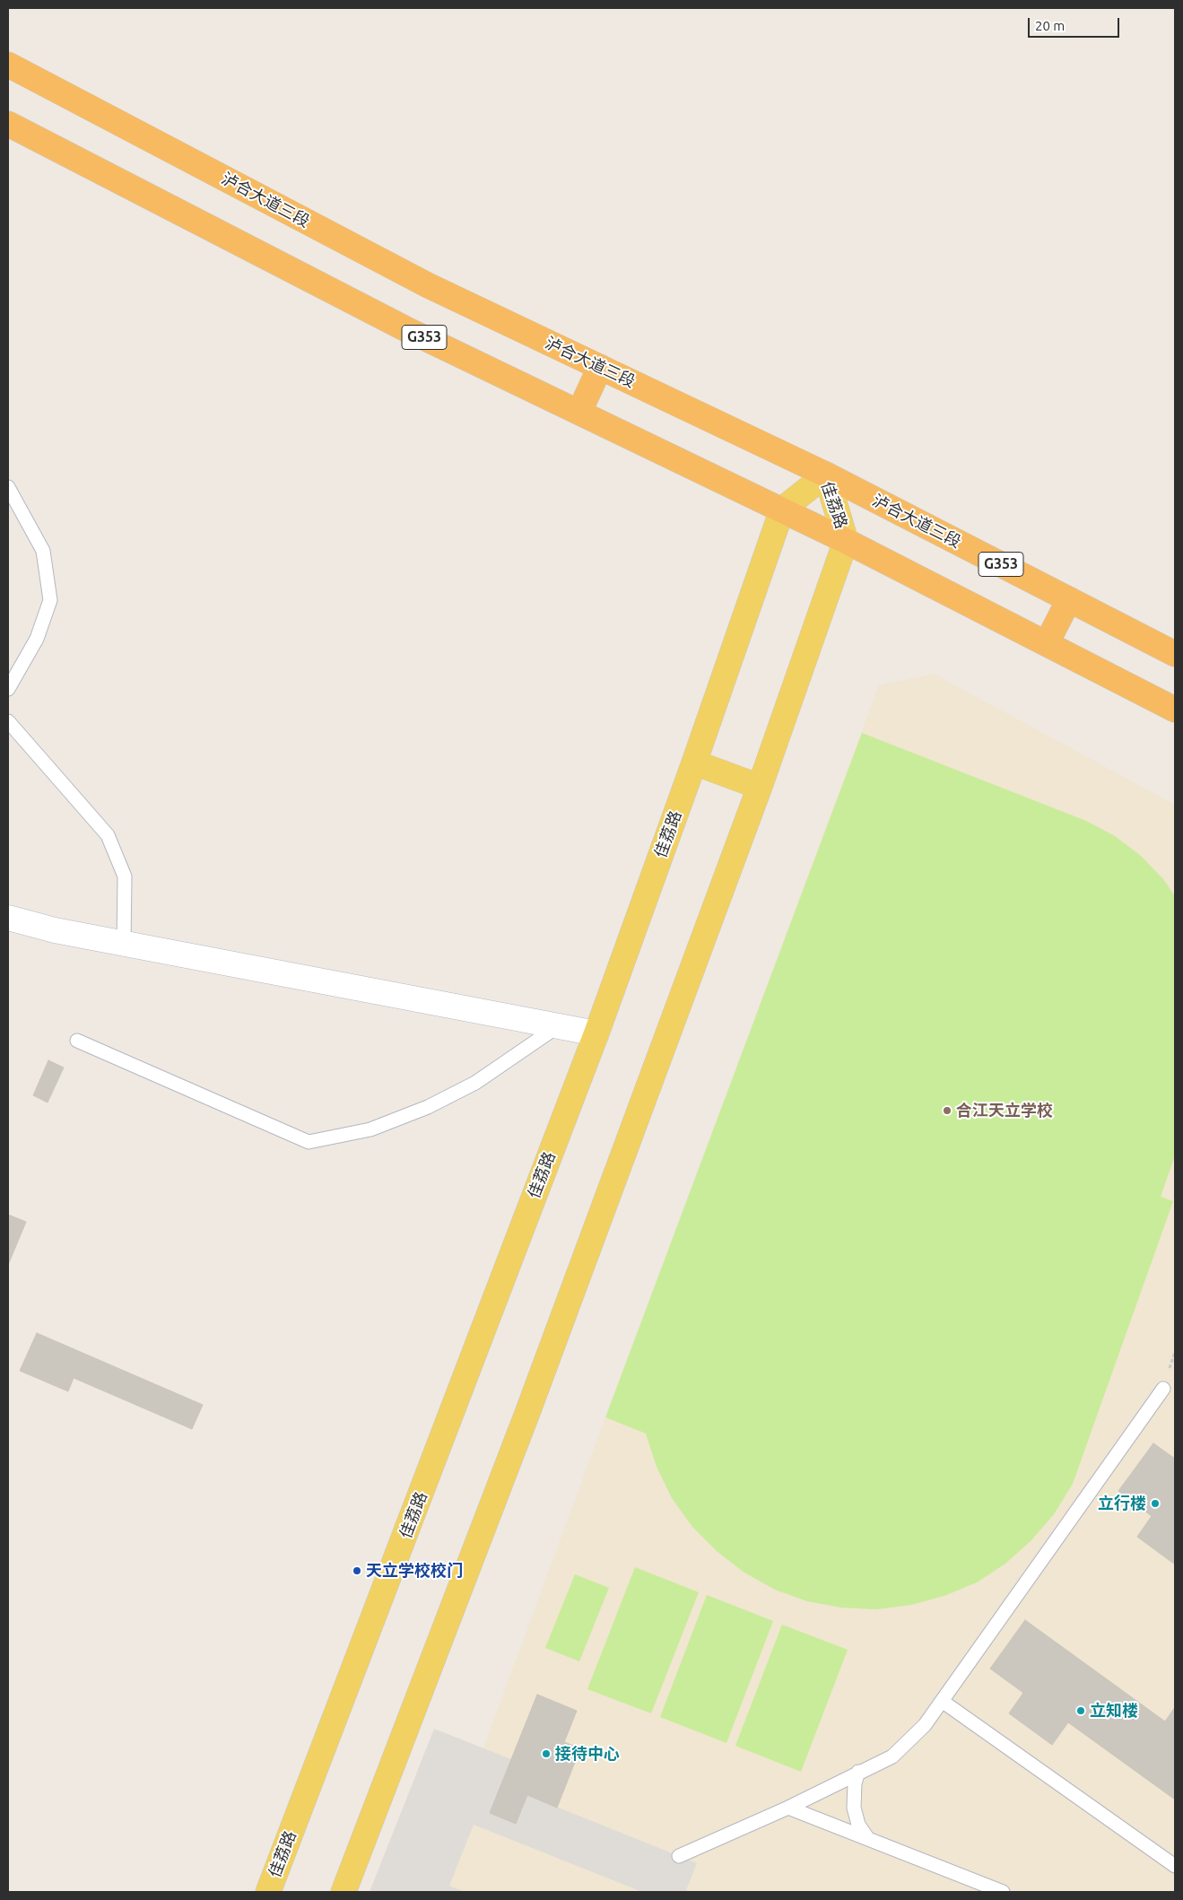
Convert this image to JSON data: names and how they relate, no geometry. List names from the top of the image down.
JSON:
{
  "streets": {
    "highway": ["泸合大道三段", "G353"],
    "main road": ["佳荔路"]
  },
  "crossings": [
    ["泸合大道三段", "佳荔路"],
    ["G353", "佳荔路"]
  ],
  "places": [
    "合江天立学校",
    "立行楼",
    "天立学校校门",
    "立知楼",
    "接待中心"
  ],
  "scale_bar": "20 m"
}
